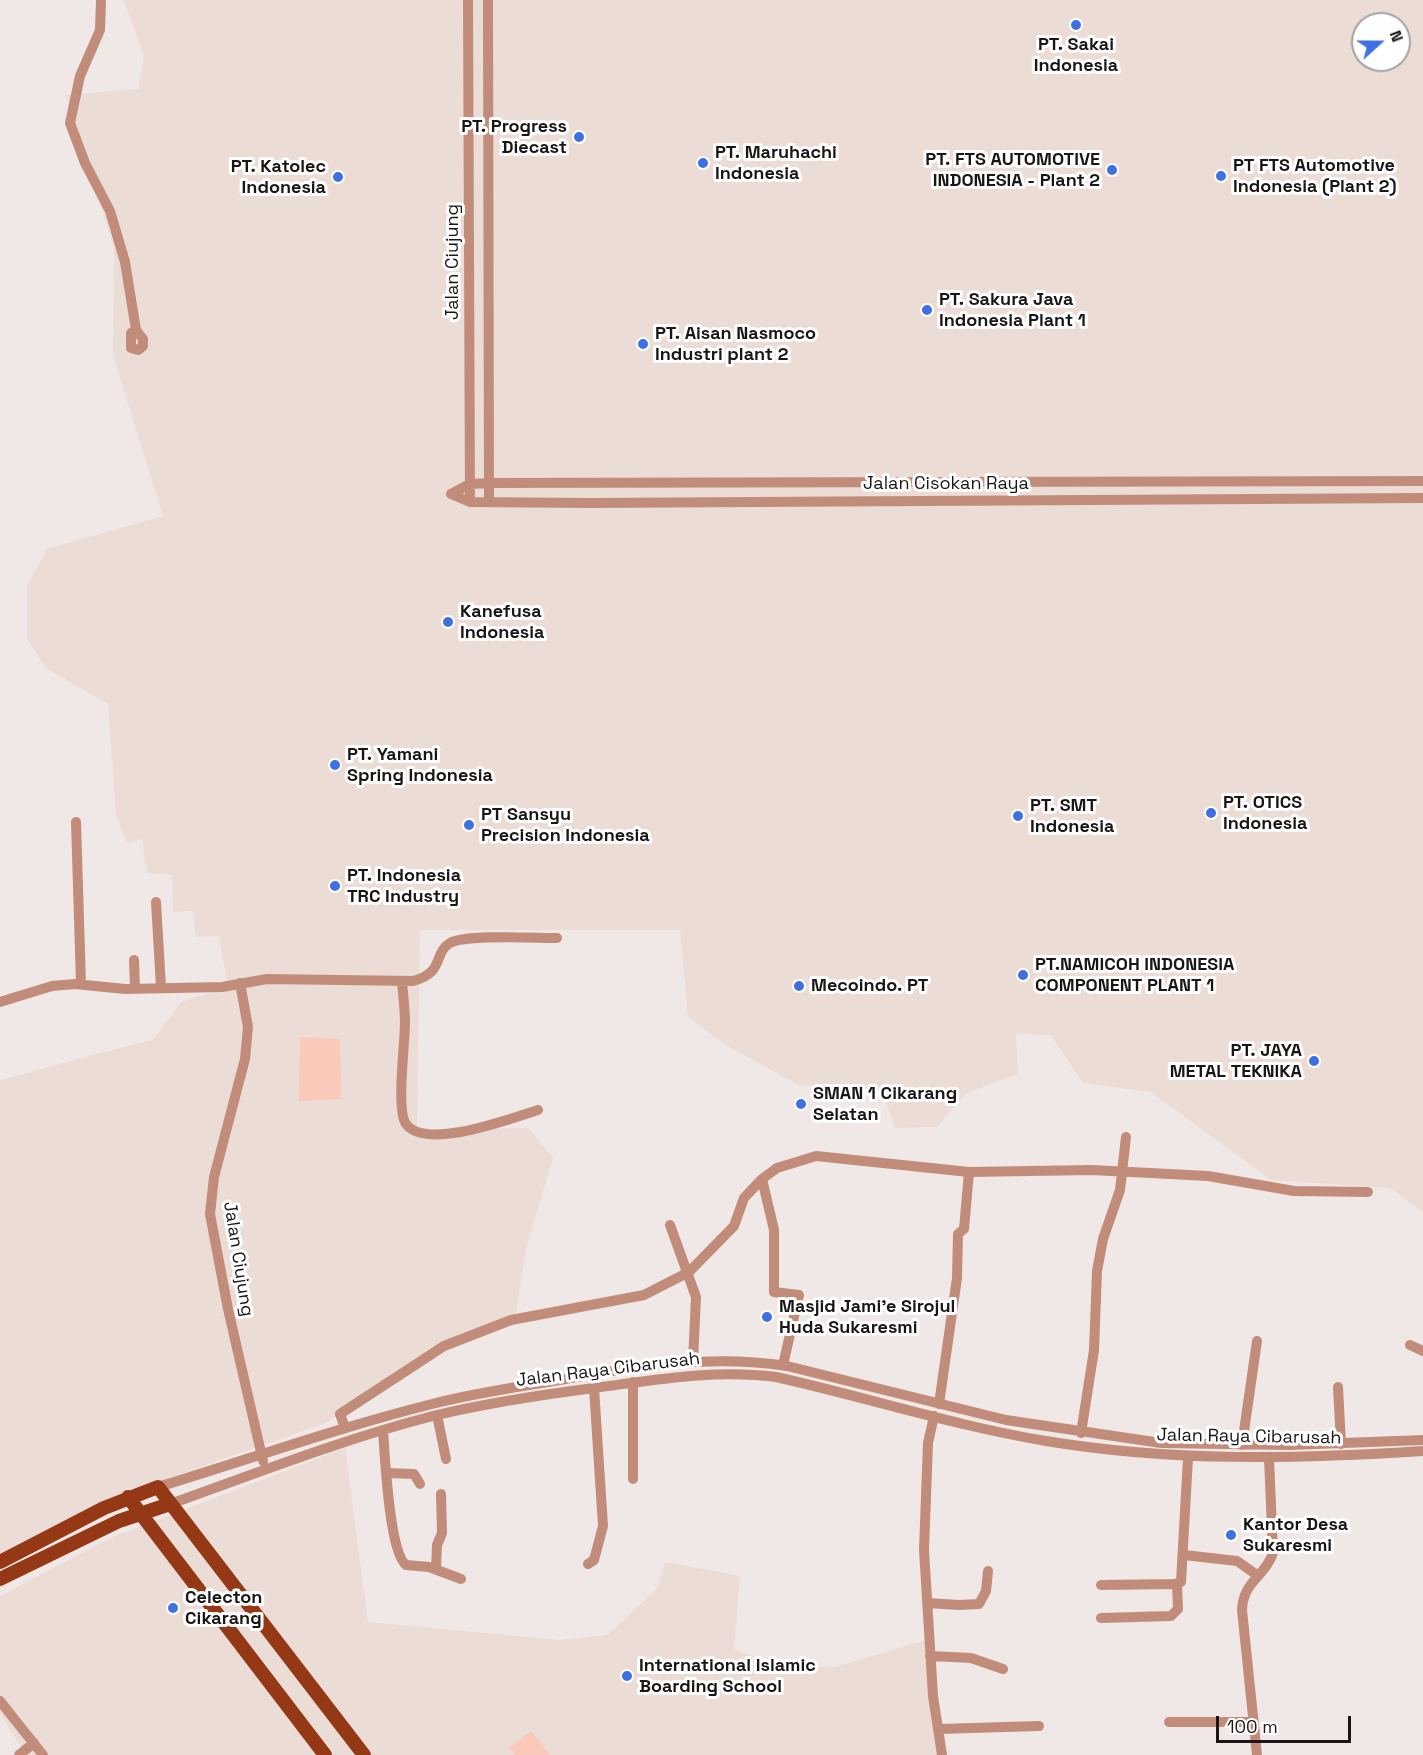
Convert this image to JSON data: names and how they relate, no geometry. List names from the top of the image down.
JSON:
{
  "streets": {
    "main road": ["Jalan Raya Cibarusah"],
    "street": ["Jalan Ciujung", "Jalan Cisokan Raya"]
  },
  "crossings": [
    ["Jalan Ciujung", "Jalan Cisokan Raya"],
    ["Jalan Ciujung", "Jalan Raya Cibarusah"]
  ],
  "places": [
    "PT. Sakai Indonesia",
    "PT. Progress Diecast",
    "PT. Maruhachi Indonesia",
    "PT. FTS AUTOMOTIVE INDONESIA - Plant 2",
    "PT FTS Automotive Indonesia (Plant 2)",
    "PT. Katolec Indonesia",
    "PT. Sakura Java Indonesia Plant 1",
    "PT. Aisan Nasmoco Industri plant 2",
    "Kanefusa Indonesia",
    "PT. Yamani Spring Indonesia",
    "PT. OTICS Indonesia",
    "PT. SMT Indonesia",
    "PT Sansyu Precision Indonesia",
    "PT. Indonesia TRC Industry",
    "PT.NAMICOH INDONESIA COMPONENT PLANT 1",
    "Mecoindo. PT",
    "PT. JAYA METAL TEKNIKA",
    "SMAN 1 Cikarang Selatan",
    "Masjid Jami'e Sirojul Huda Sukaresmi",
    "Kantor Desa Sukaresmi",
    "Celecton Cikarang",
    "International Islamic Boarding School"
  ],
  "scale_bar": "100 m",
  "north": "right"
}
